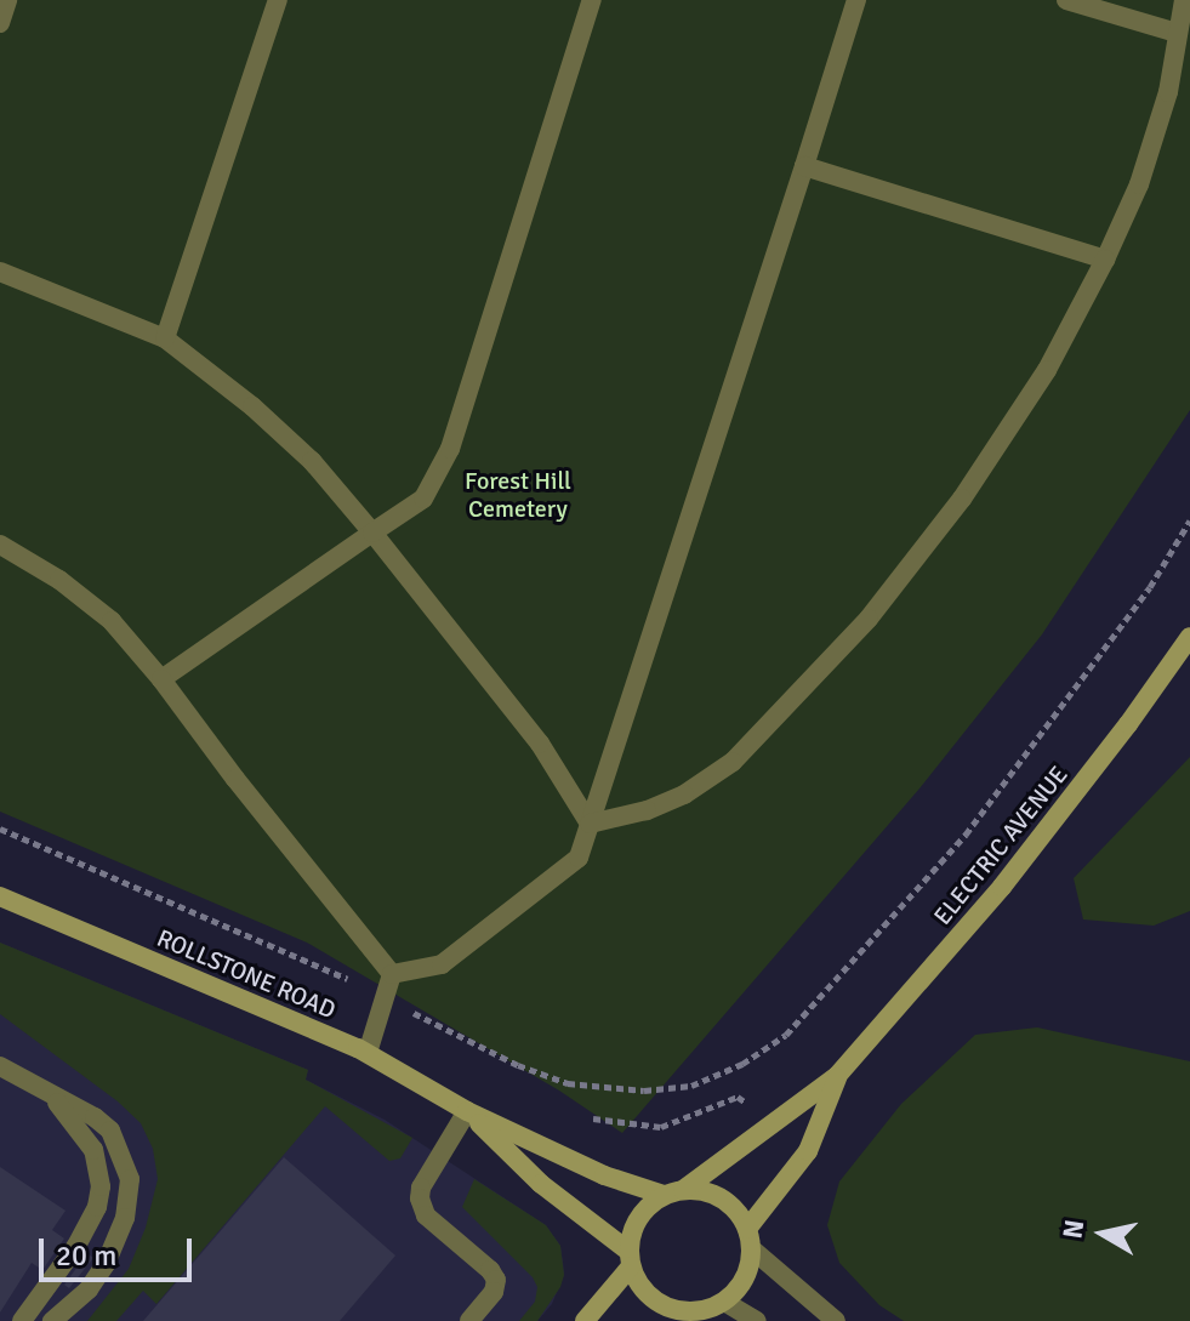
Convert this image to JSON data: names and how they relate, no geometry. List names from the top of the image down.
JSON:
{
  "streets": {
    "main road": ["ELECTRIC AVENUE", "ROLLSTONE ROAD"]
  },
  "crossings": [
    ["ELECTRIC AVENUE", "ROLLSTONE ROAD"]
  ],
  "parks": ["Forest Hill Cemetery"],
  "scale_bar": "20 m",
  "north": "left"
}
